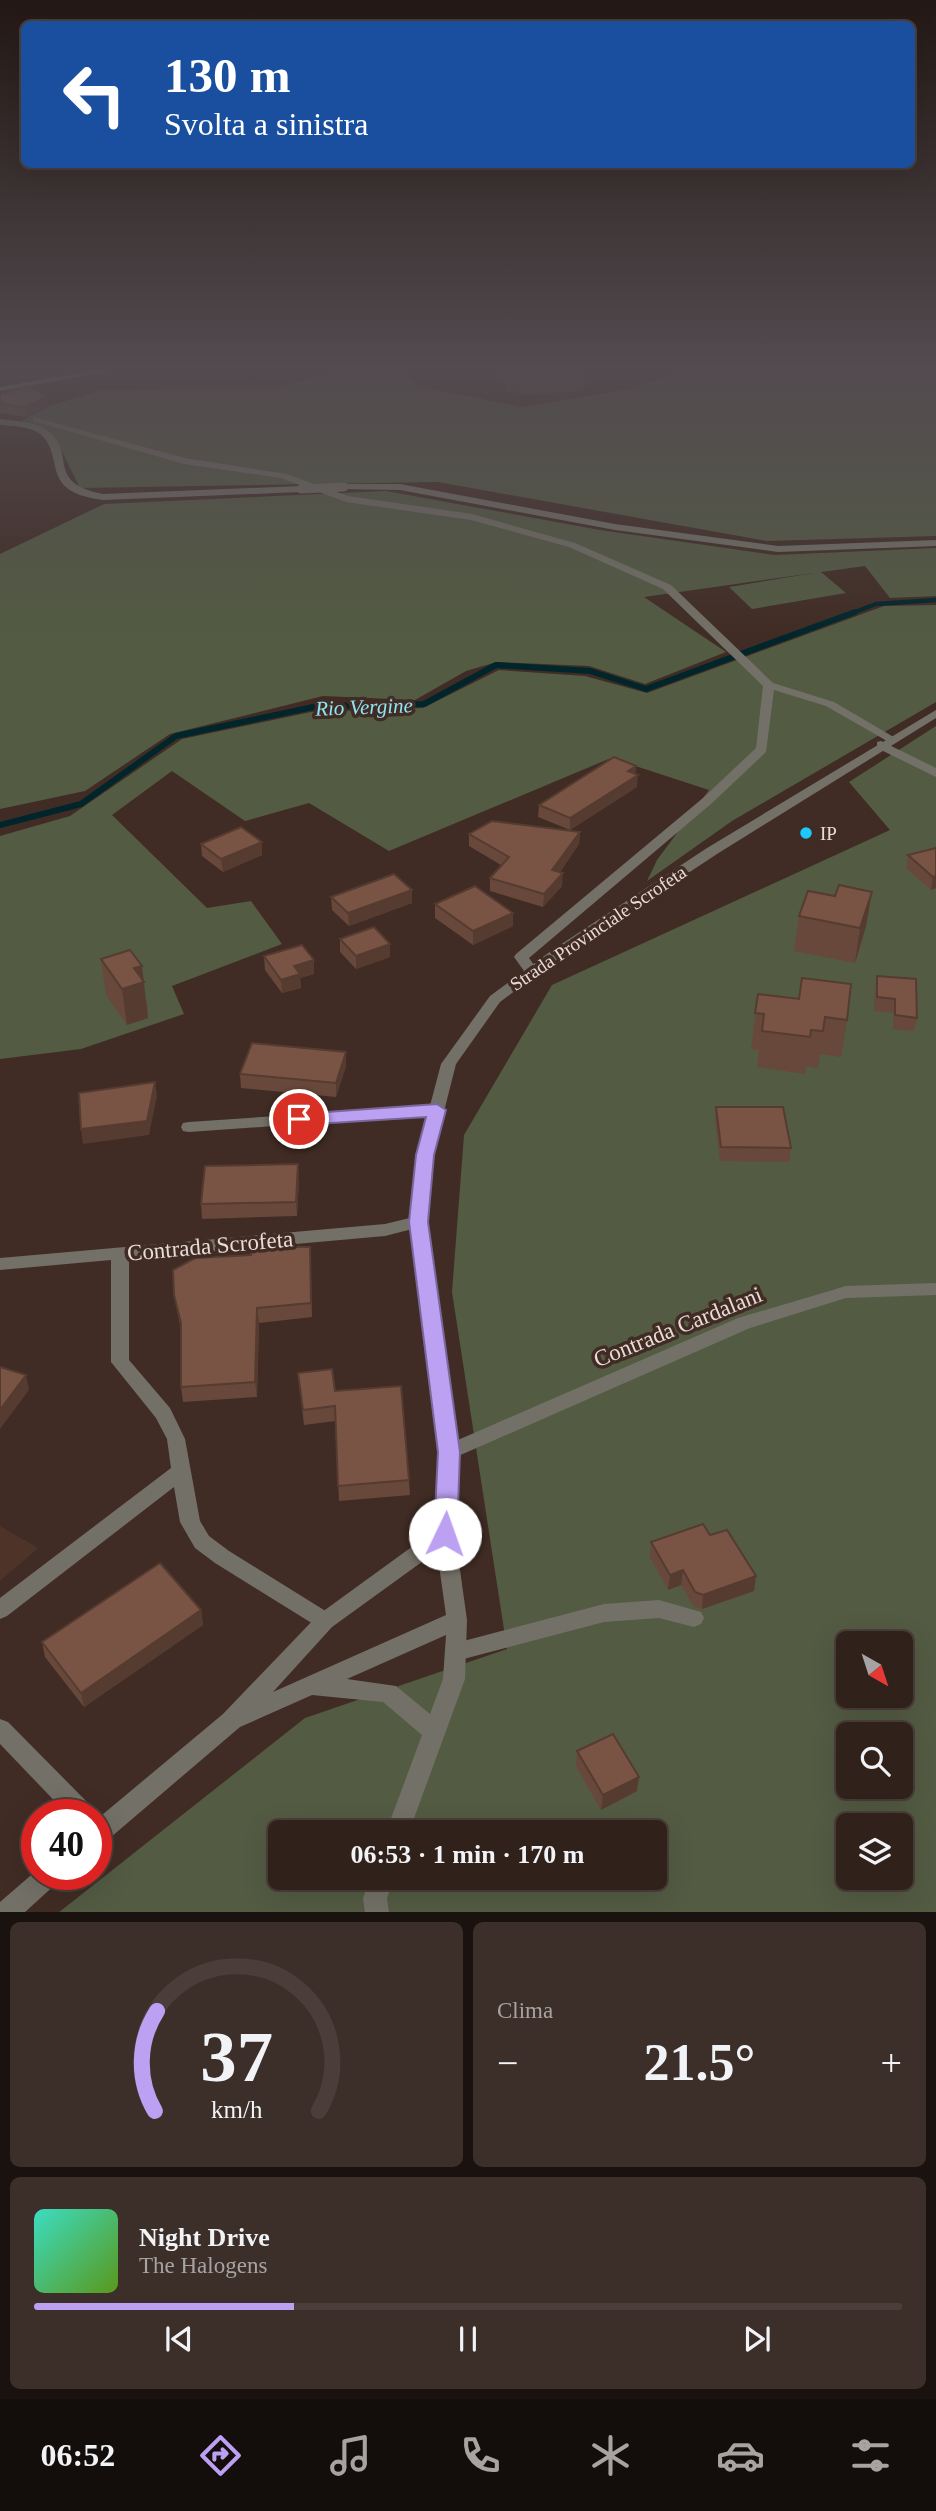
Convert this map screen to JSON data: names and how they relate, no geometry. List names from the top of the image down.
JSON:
{
  "streets": {
    "street": ["Strada Provinciale Scrofeta", "Contrada Scrofeta", "Contrada Cardalani"]
  },
  "crossings": [
    ["Strada Provinciale Scrofeta", "Contrada Scrofeta"],
    ["Strada Provinciale Scrofeta", "Contrada Cardalani"]
  ],
  "water": ["Rio Vergine"],
  "places": ["IP"],
  "north": "bottom right",
  "page": {
    "turn": ["130 m", "Svolta a sinistra"],
    "limit": "40",
    "trip": "06:53 · 1 min · 170 m",
    "tile": "Clima",
    "heat": ["−", "21.5°", "+"],
    "song": ["Night Drive", "The Halogens"],
    "tabs": "06:52",
    "gauge": ["37", "km/h"]
  }
}
